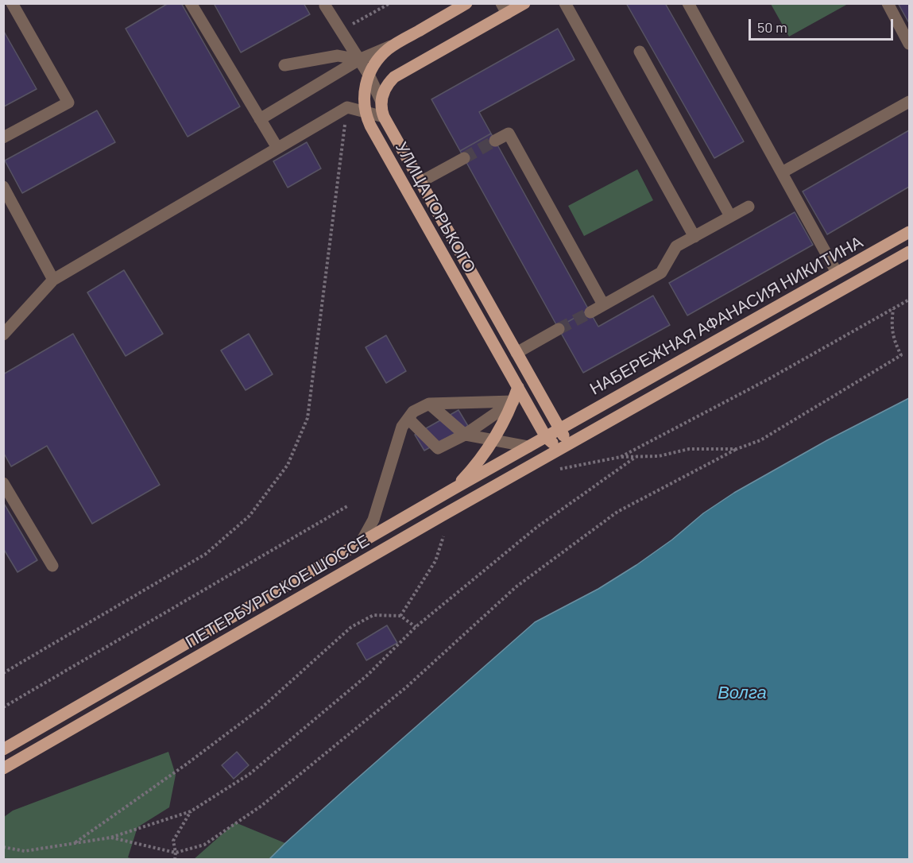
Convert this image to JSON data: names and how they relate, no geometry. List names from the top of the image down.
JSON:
{
  "streets": {
    "main road": ["УЛИЦА ГОРЬКОГО", "НАБЕРЕЖНАЯ АФАНАСИЯ НИКИТИНА", "ПЕТЕРБУРГСКОЕ ШОССЕ"]
  },
  "crossings": [
    ["УЛИЦА ГОРЬКОГО", "ПЕТЕРБУРГСКОЕ ШОССЕ"],
    ["НАБЕРЕЖНАЯ АФАНАСИЯ НИКИТИНА", "ПЕТЕРБУРГСКОЕ ШОССЕ"]
  ],
  "water": ["Волга"],
  "scale_bar": "50 m"
}
